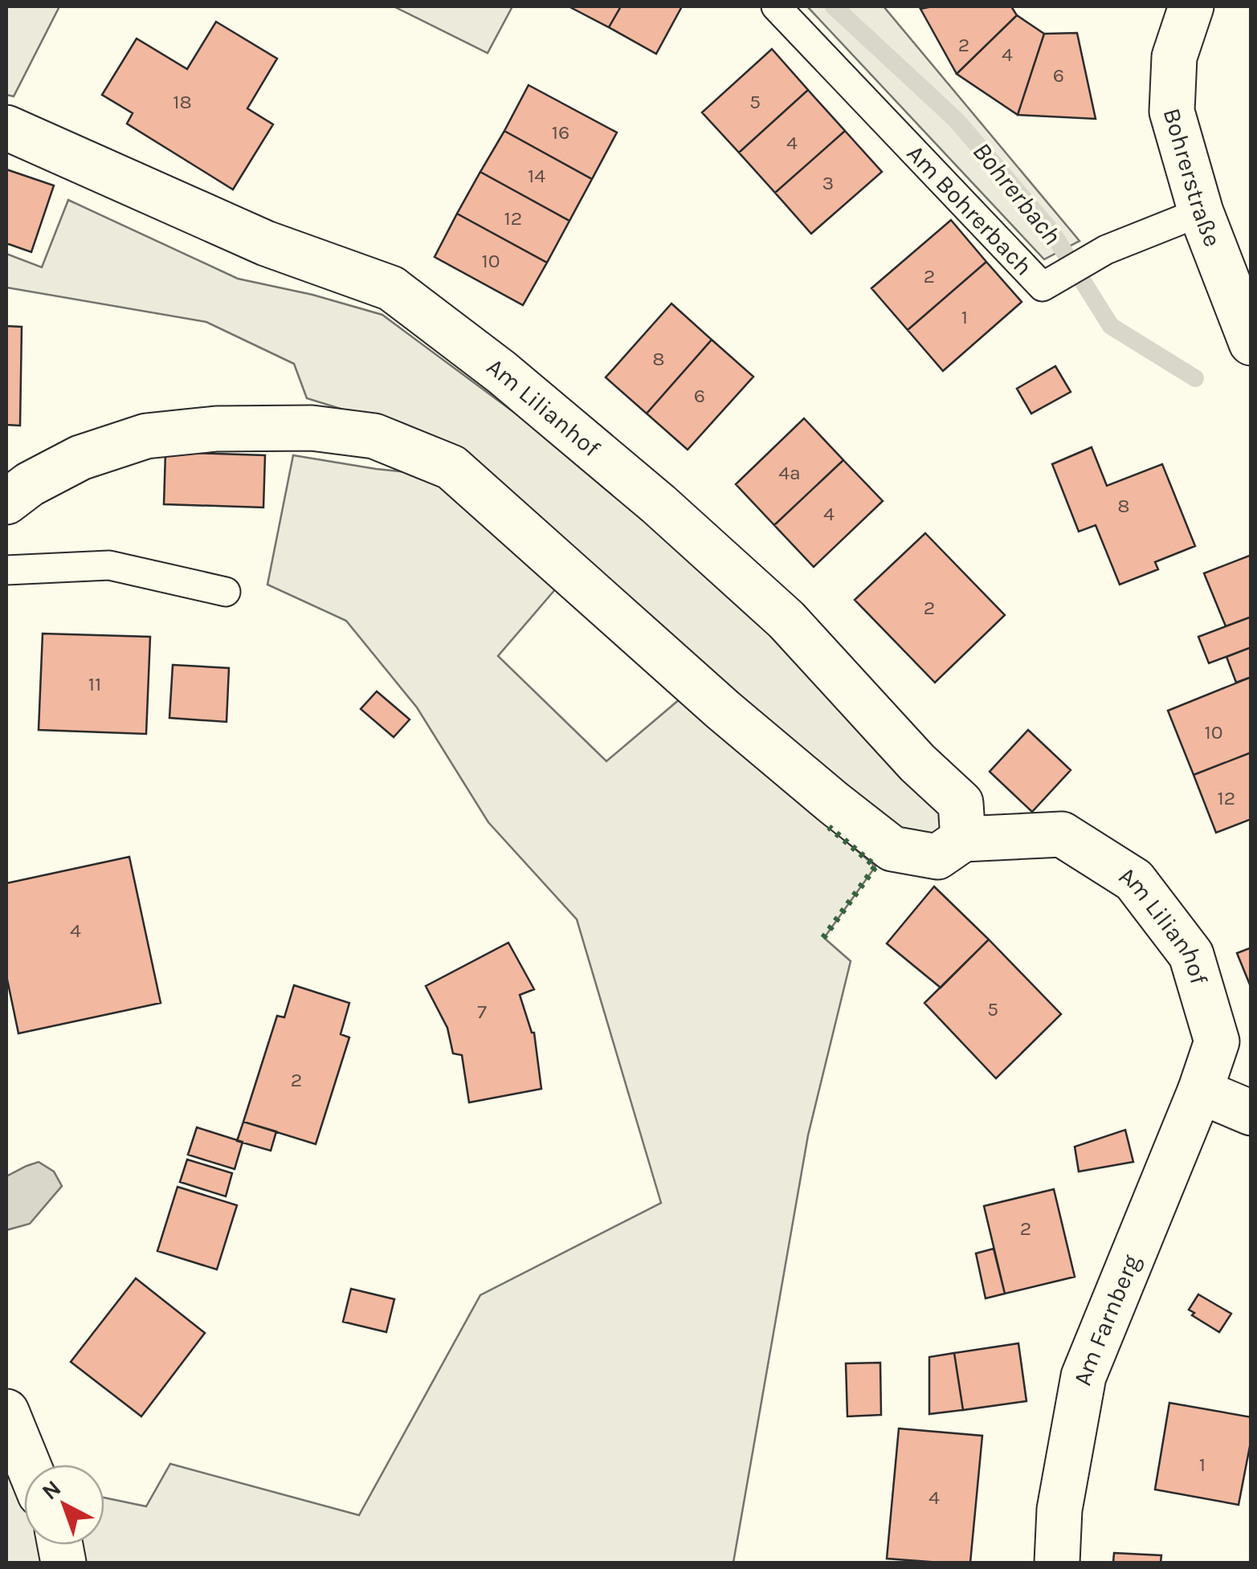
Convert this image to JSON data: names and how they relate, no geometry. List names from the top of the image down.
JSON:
{
  "streets": {
    "street": ["Bohrerstraße", "Am Lilianhof", "Am Farnberg"],
    "lane": ["Am Bohrerbach"]
  },
  "crossings": [
    ["Bohrerstraße", "Am Bohrerbach"],
    ["Am Lilianhof", "Am Farnberg"]
  ],
  "water": ["Bohrerbach"],
  "house_numbers": [
    "2",
    "4",
    "6",
    "18",
    "5",
    "16",
    "4",
    "14",
    "3",
    "12",
    "10",
    "2",
    "1",
    "8",
    "6",
    "4a",
    "8",
    "4",
    "2",
    "11",
    "10",
    "12",
    "4",
    "5",
    "7",
    "2",
    "2",
    "1",
    "4"
  ],
  "north": "top left"
}
